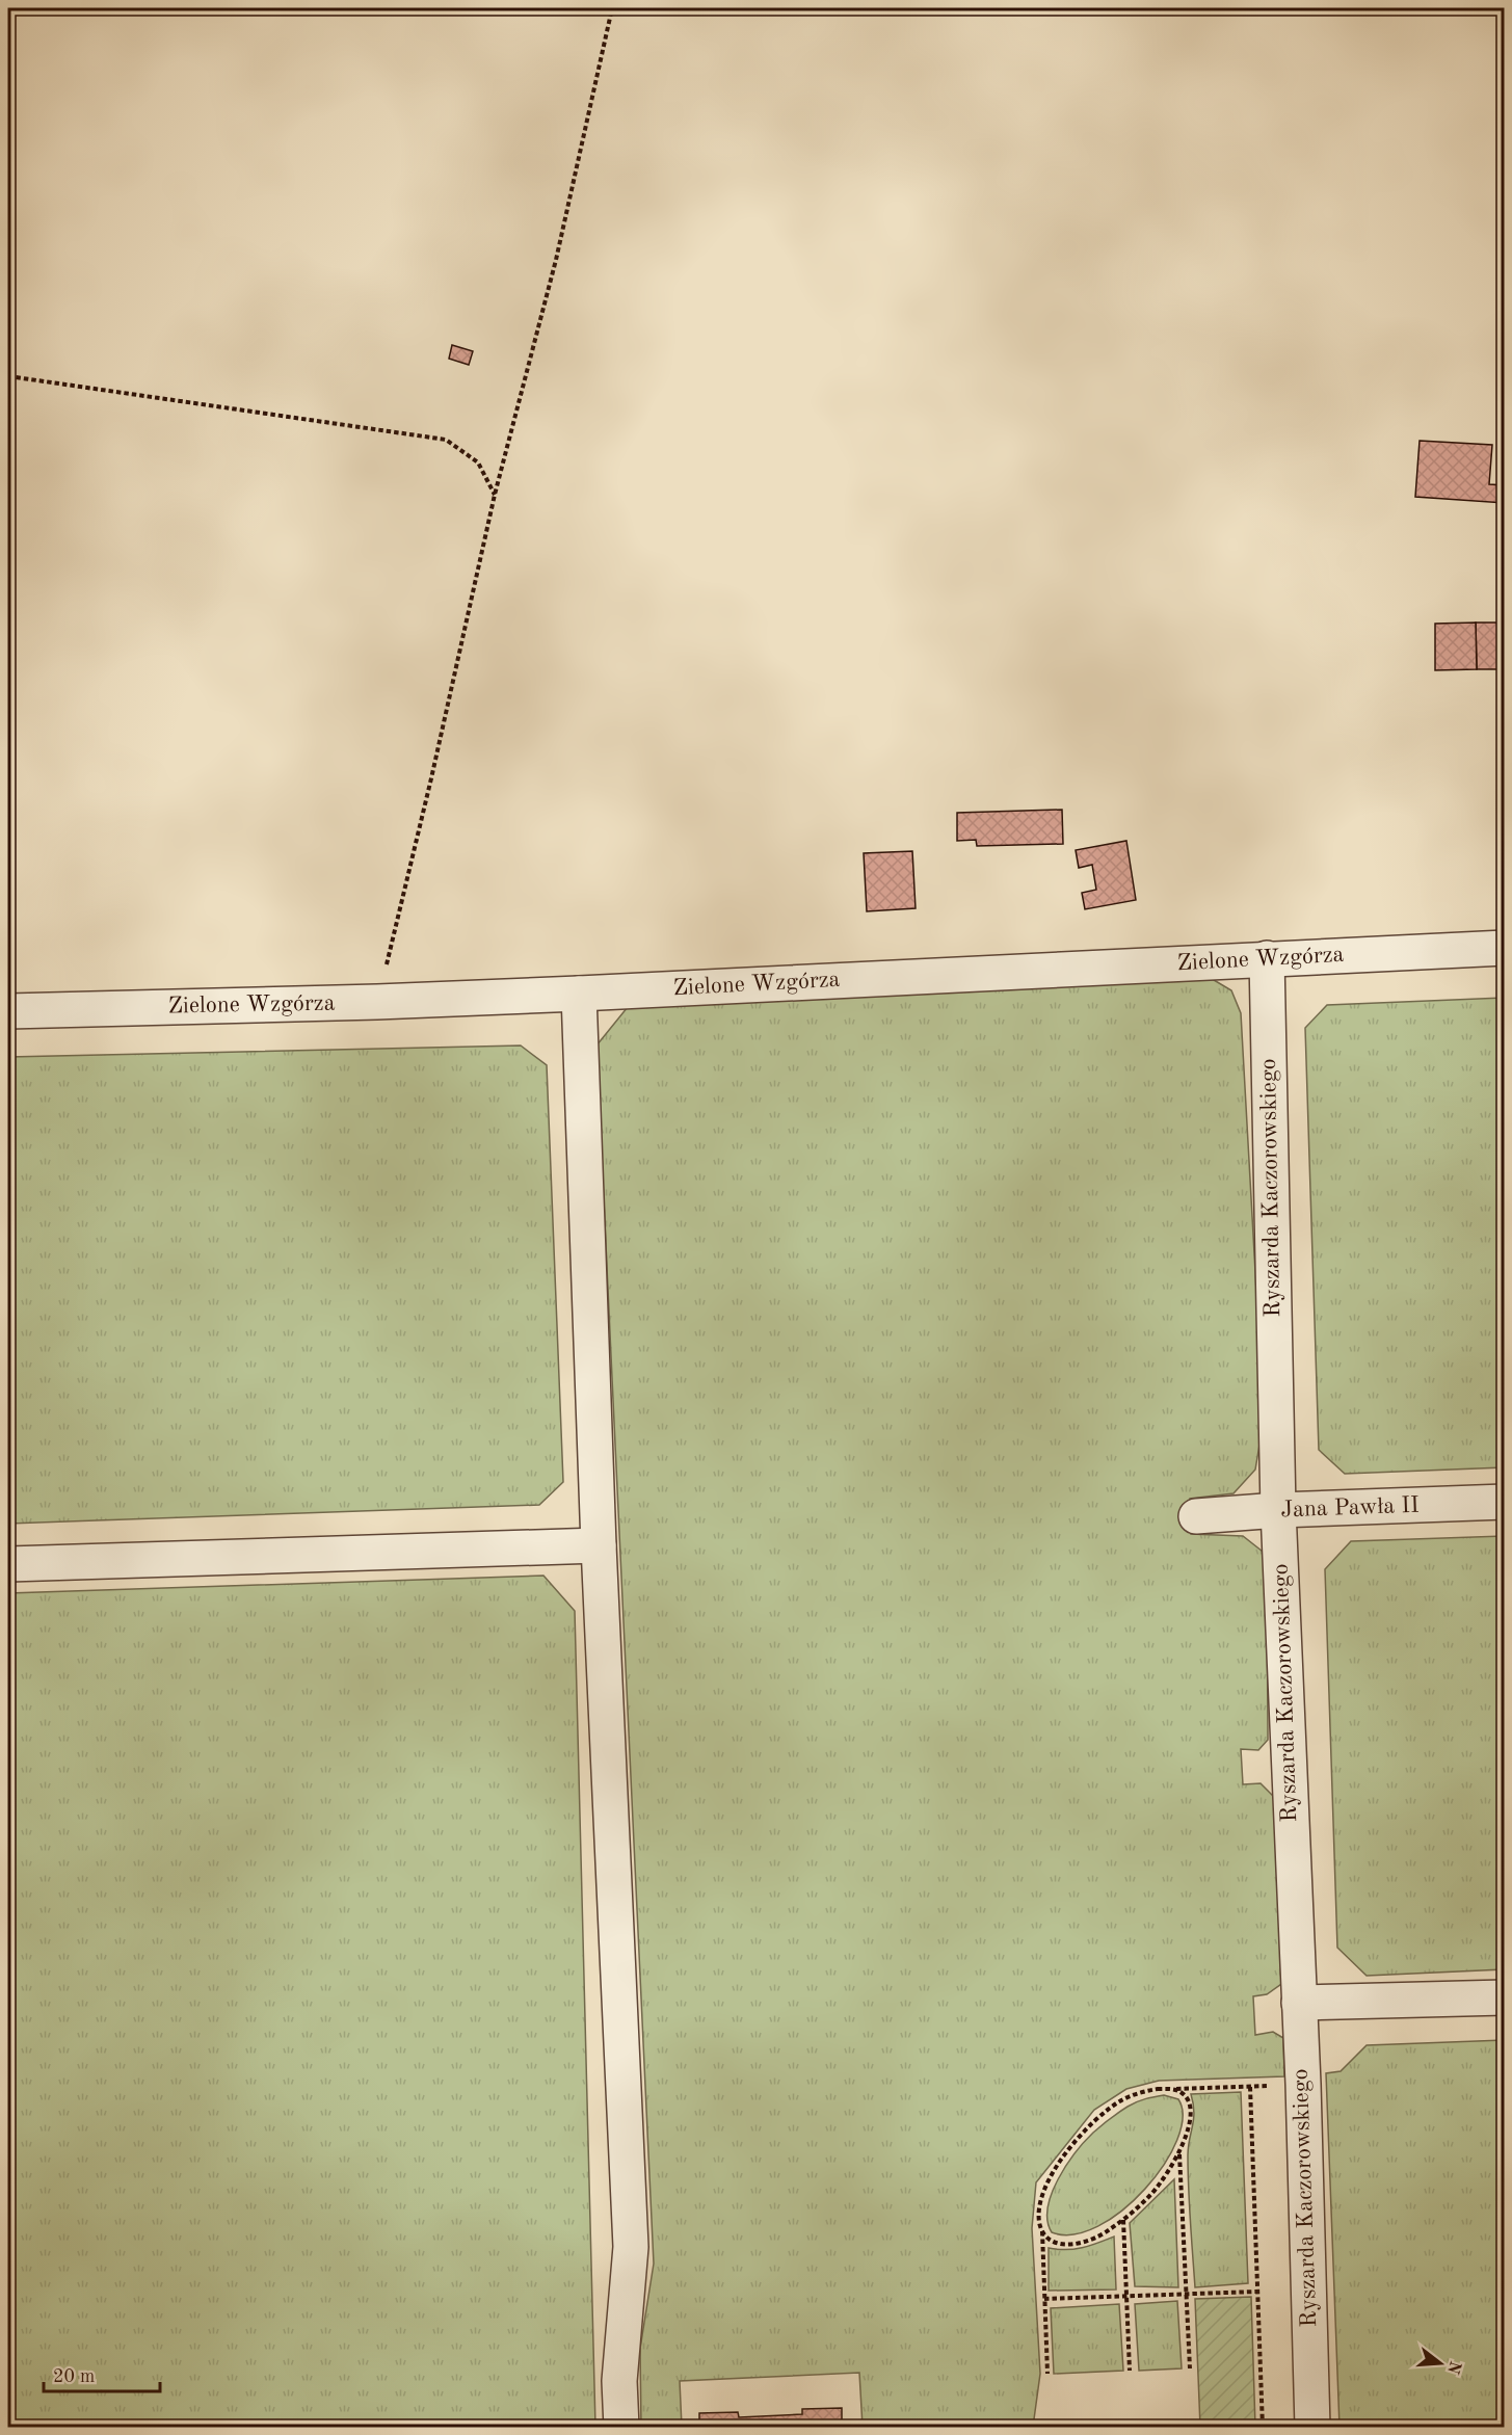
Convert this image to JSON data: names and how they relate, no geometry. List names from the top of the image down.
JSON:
{
  "streets": {
    "street": ["Zielone Wzgórza", "Ryszarda Kaczorowskiego", "Jana Pawła II"]
  },
  "crossings": [
    ["Zielone Wzgórza", "Ryszarda Kaczorowskiego"],
    ["Ryszarda Kaczorowskiego", "Jana Pawła II"]
  ],
  "scale_bar": "20 m",
  "north": "right"
}
